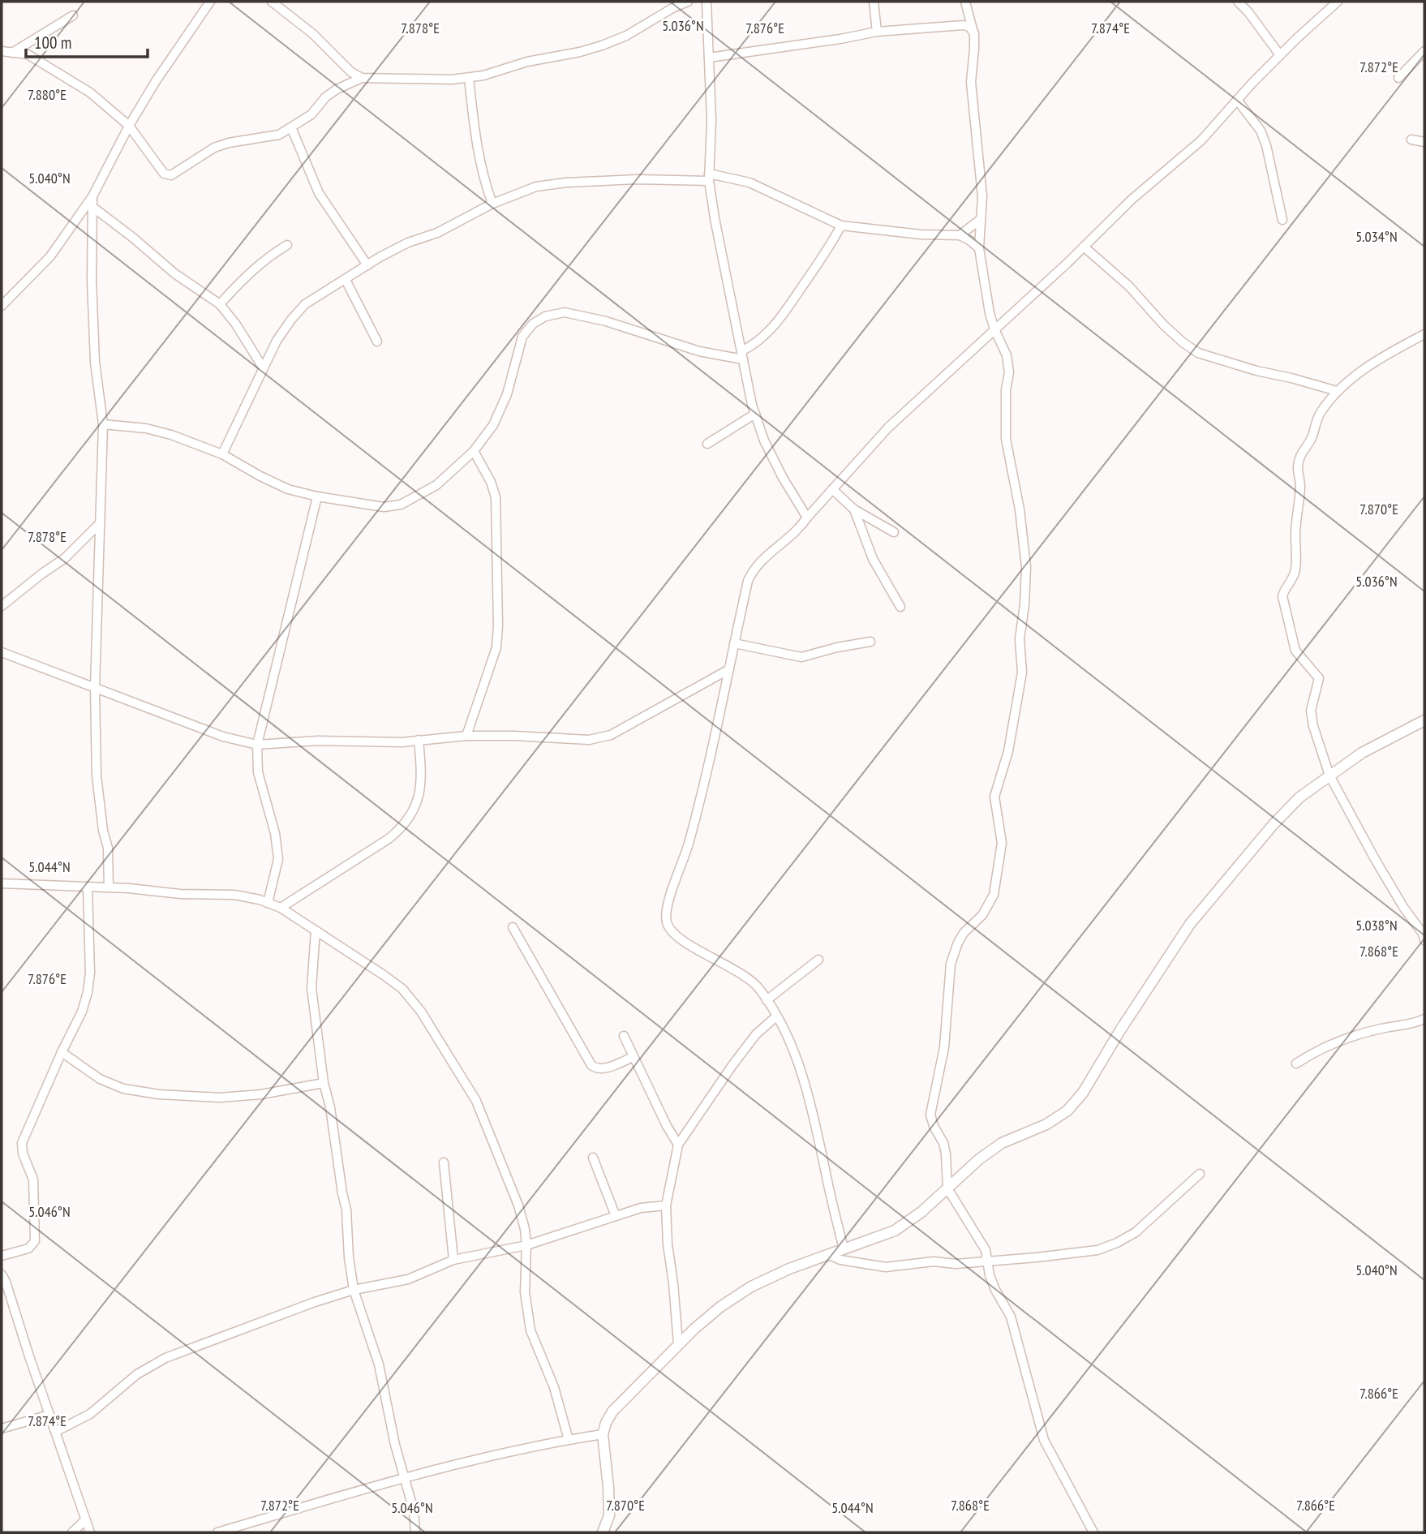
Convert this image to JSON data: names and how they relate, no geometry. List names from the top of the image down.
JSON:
{
  "scale_bar": "100 m",
  "coordinates": [
    "5.036°N",
    "7.878°E",
    "7.876°E",
    "7.874°E",
    "7.872°E",
    "7.880°E",
    "5.040°N",
    "5.034°N",
    "7.870°E",
    "5.044°N",
    "5.038°N",
    "7.868°E",
    "5.046°N",
    "7.866°E"
  ]
}
